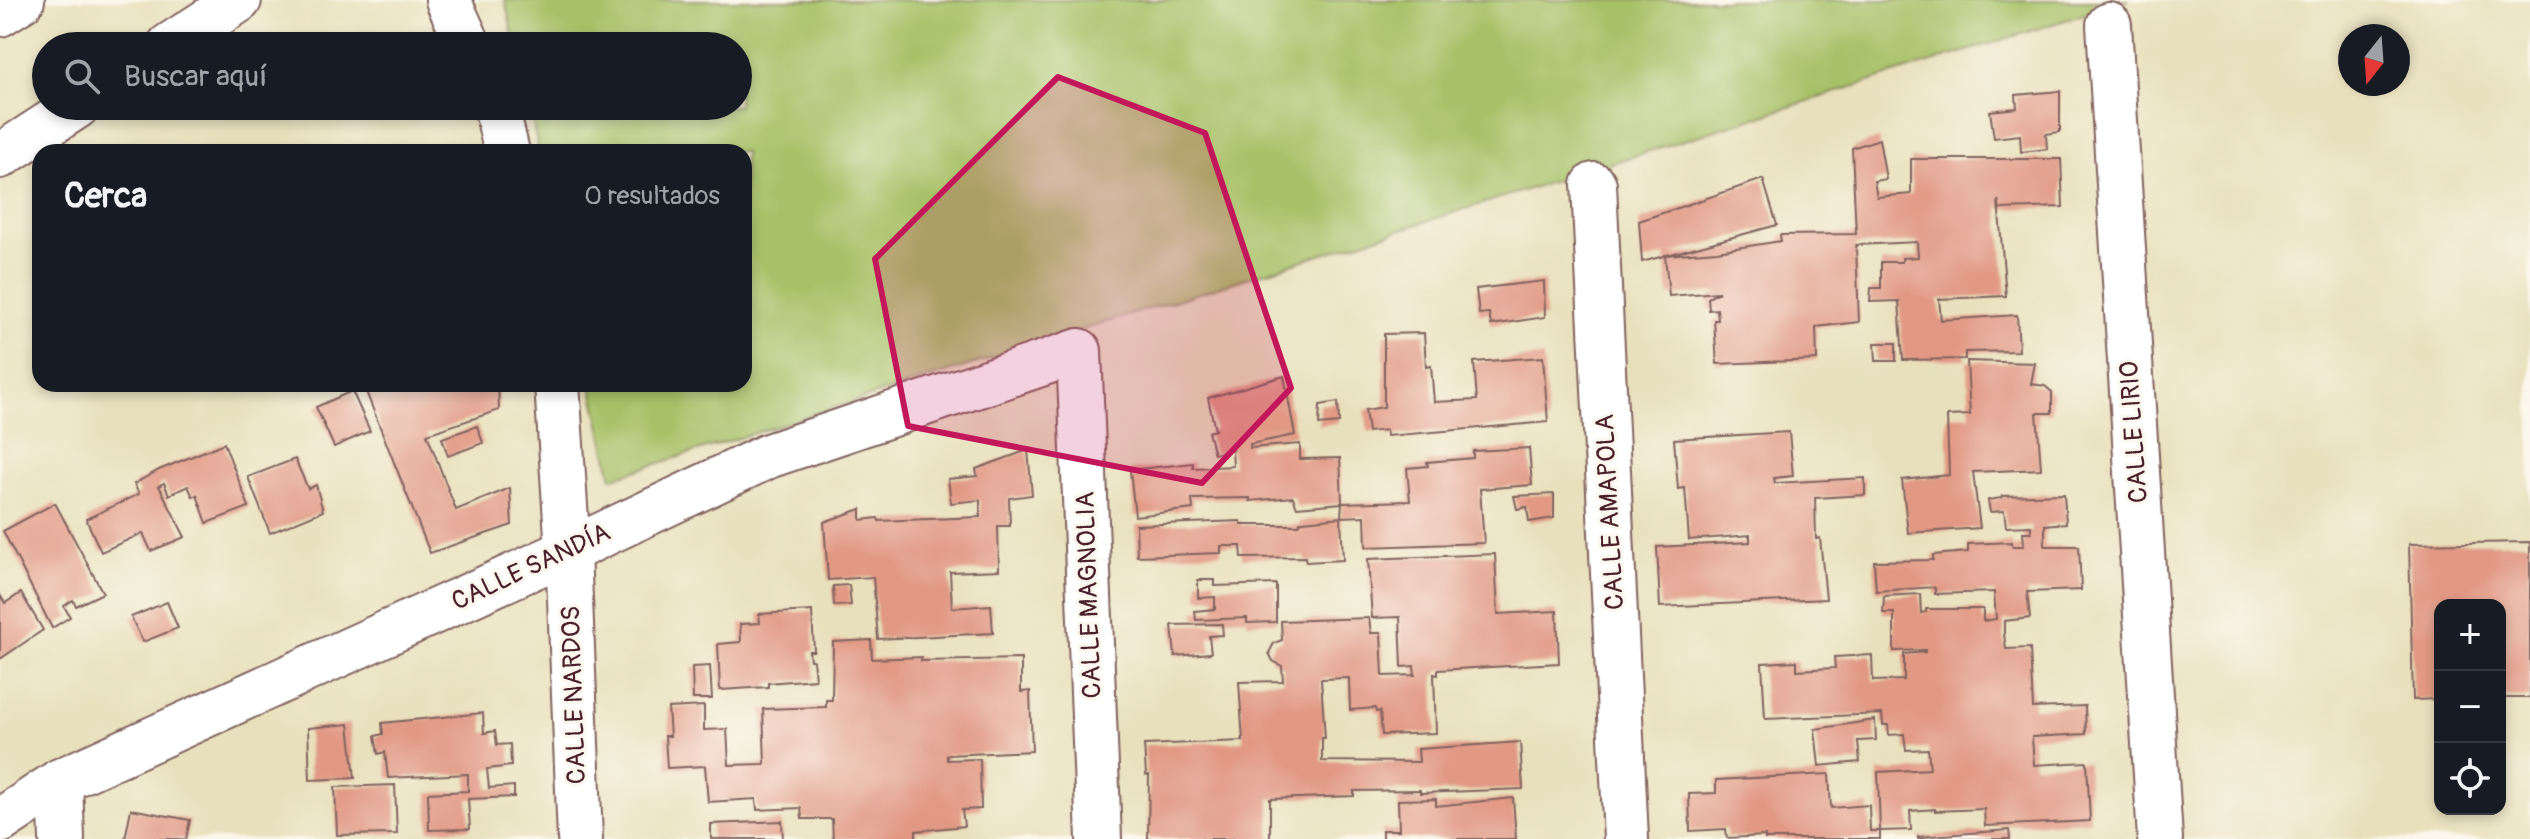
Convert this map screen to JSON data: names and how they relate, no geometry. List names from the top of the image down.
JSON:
{
  "streets": {
    "street": [
      "CALLE LIRIO",
      "CALLE AMAPOLA",
      "CALLE SANDÍA",
      "CALLE MAGNOLIA",
      "CALLE NARDOS"
    ]
  },
  "crossings": [
    ["CALLE SANDÍA", "CALLE MAGNOLIA"],
    ["CALLE SANDÍA", "CALLE NARDOS"]
  ],
  "north": "bottom",
  "page": {
    "search": "Buscar aquí",
    "heading": ["Cerca", "0 resultados"],
    "map_buttons": ["+", "−"]
  }
}
